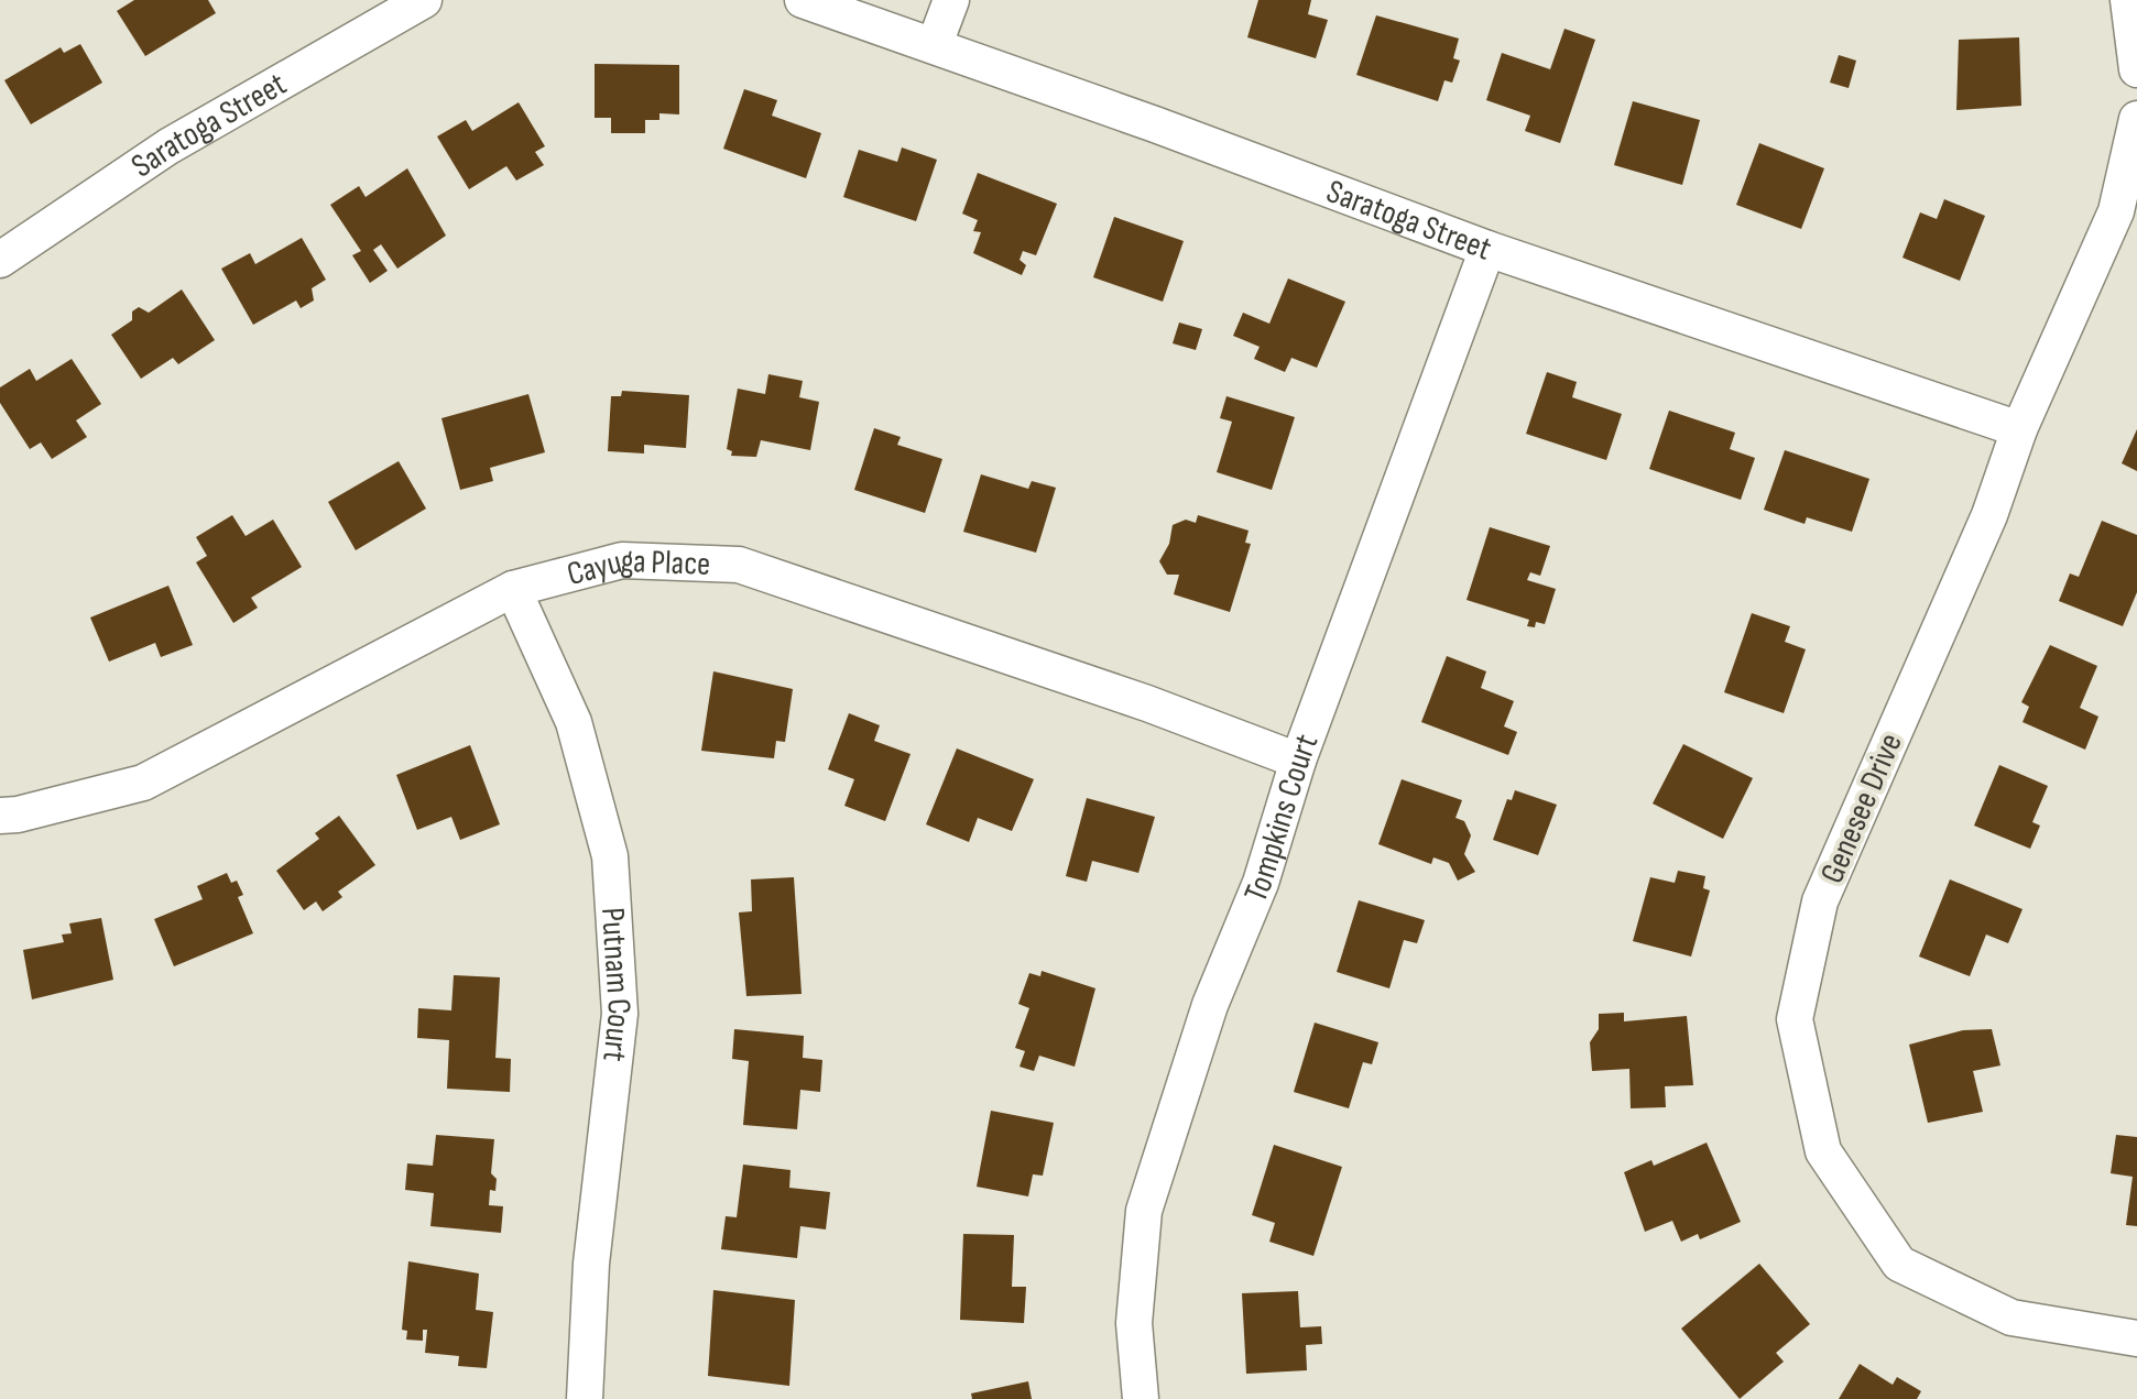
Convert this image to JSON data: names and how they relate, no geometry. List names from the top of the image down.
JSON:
{
  "streets": {
    "street": [
      "Saratoga Street",
      "Cayuga Place",
      "Genesee Drive",
      "Tompkins Court",
      "Putnam Court"
    ]
  },
  "crossings": [
    ["Saratoga Street", "Genesee Drive"],
    ["Saratoga Street", "Tompkins Court"],
    ["Cayuga Place", "Tompkins Court"],
    ["Cayuga Place", "Putnam Court"]
  ]
}
